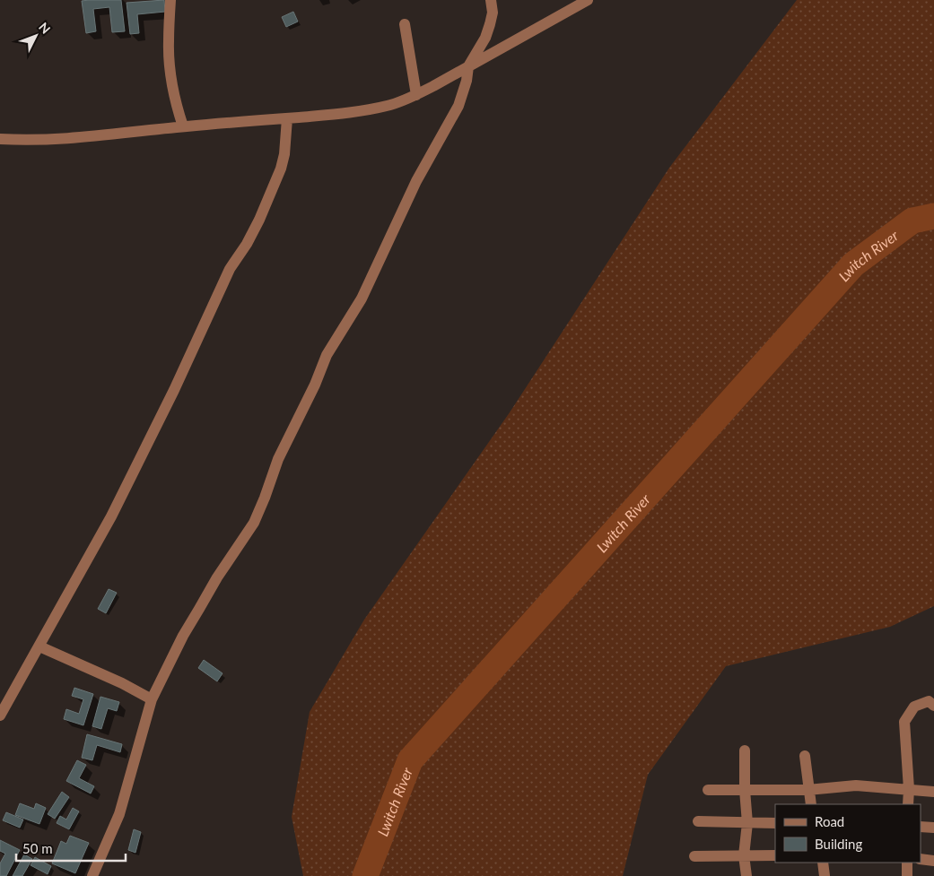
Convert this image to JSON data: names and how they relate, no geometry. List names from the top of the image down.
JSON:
{
  "water": ["Lwitch River"],
  "legend": ["Road", "Building"],
  "scale_bar": "50 m",
  "north": "top right"
}
